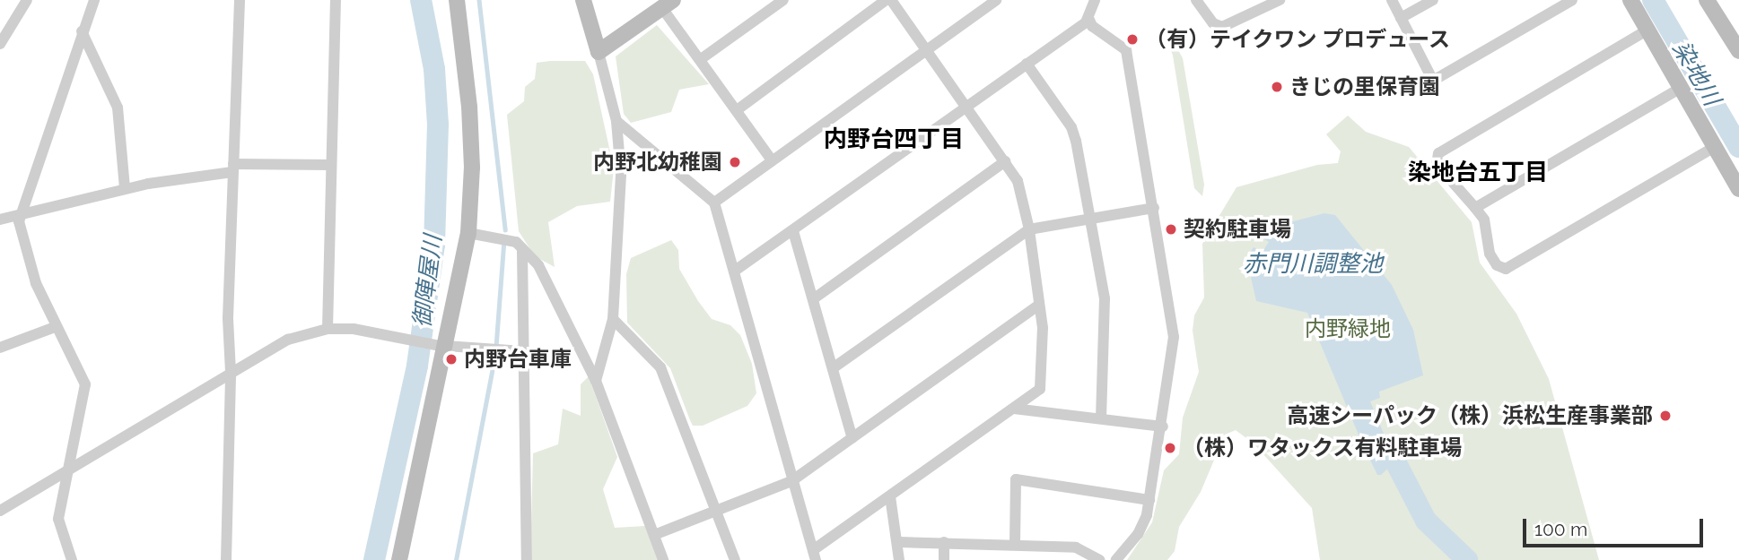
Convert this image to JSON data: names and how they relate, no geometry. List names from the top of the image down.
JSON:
{
  "districts": ["内野台四丁目", "染地台五丁目"],
  "water": ["染地川", "赤門川調整池", "御陣屋川"],
  "parks": ["内野緑地"],
  "places": [
    "（有）テイクワン プロデュース",
    "きじの里保育園",
    "内野北幼稚園",
    "契約駐車場",
    "内野台車庫",
    "高速シーパック（株）浜松生産事業部",
    "（株）ワタックス有料駐車場"
  ],
  "scale_bar": "100 m"
}
